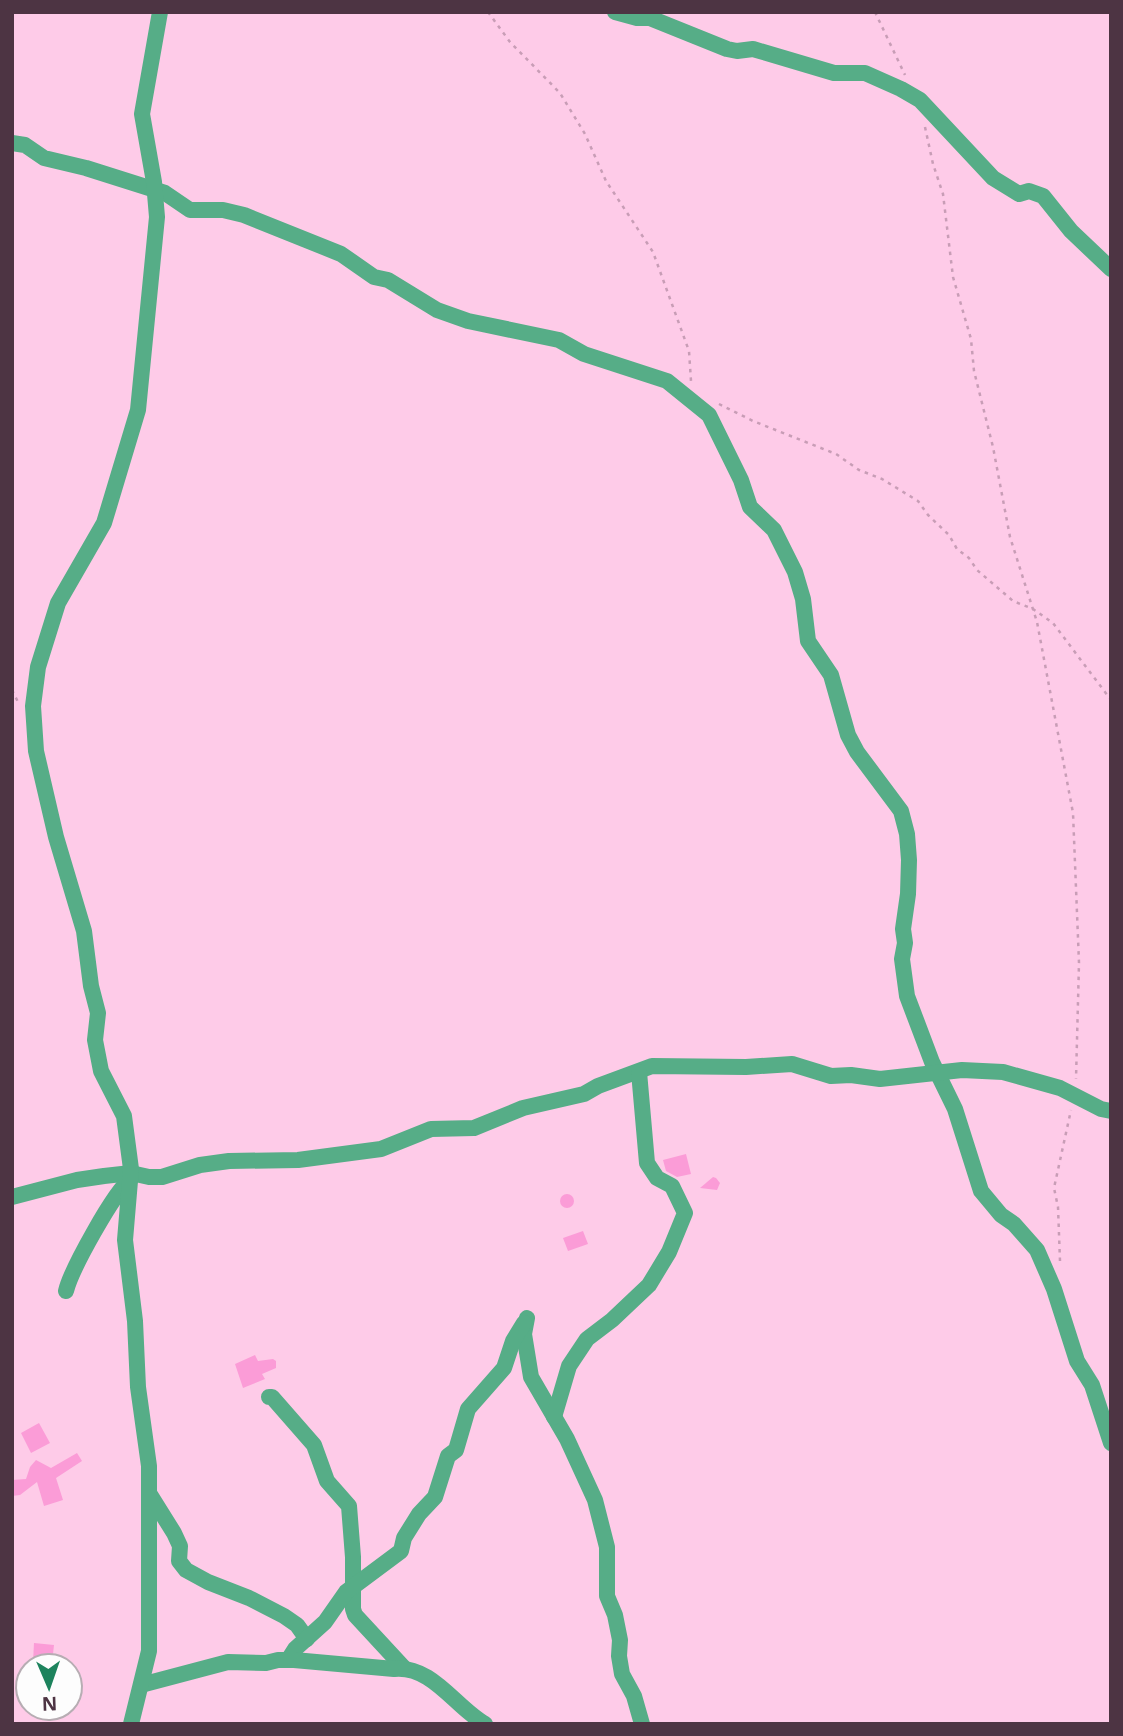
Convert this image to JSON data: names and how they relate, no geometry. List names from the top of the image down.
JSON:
{
  "north": "bottom"
}
